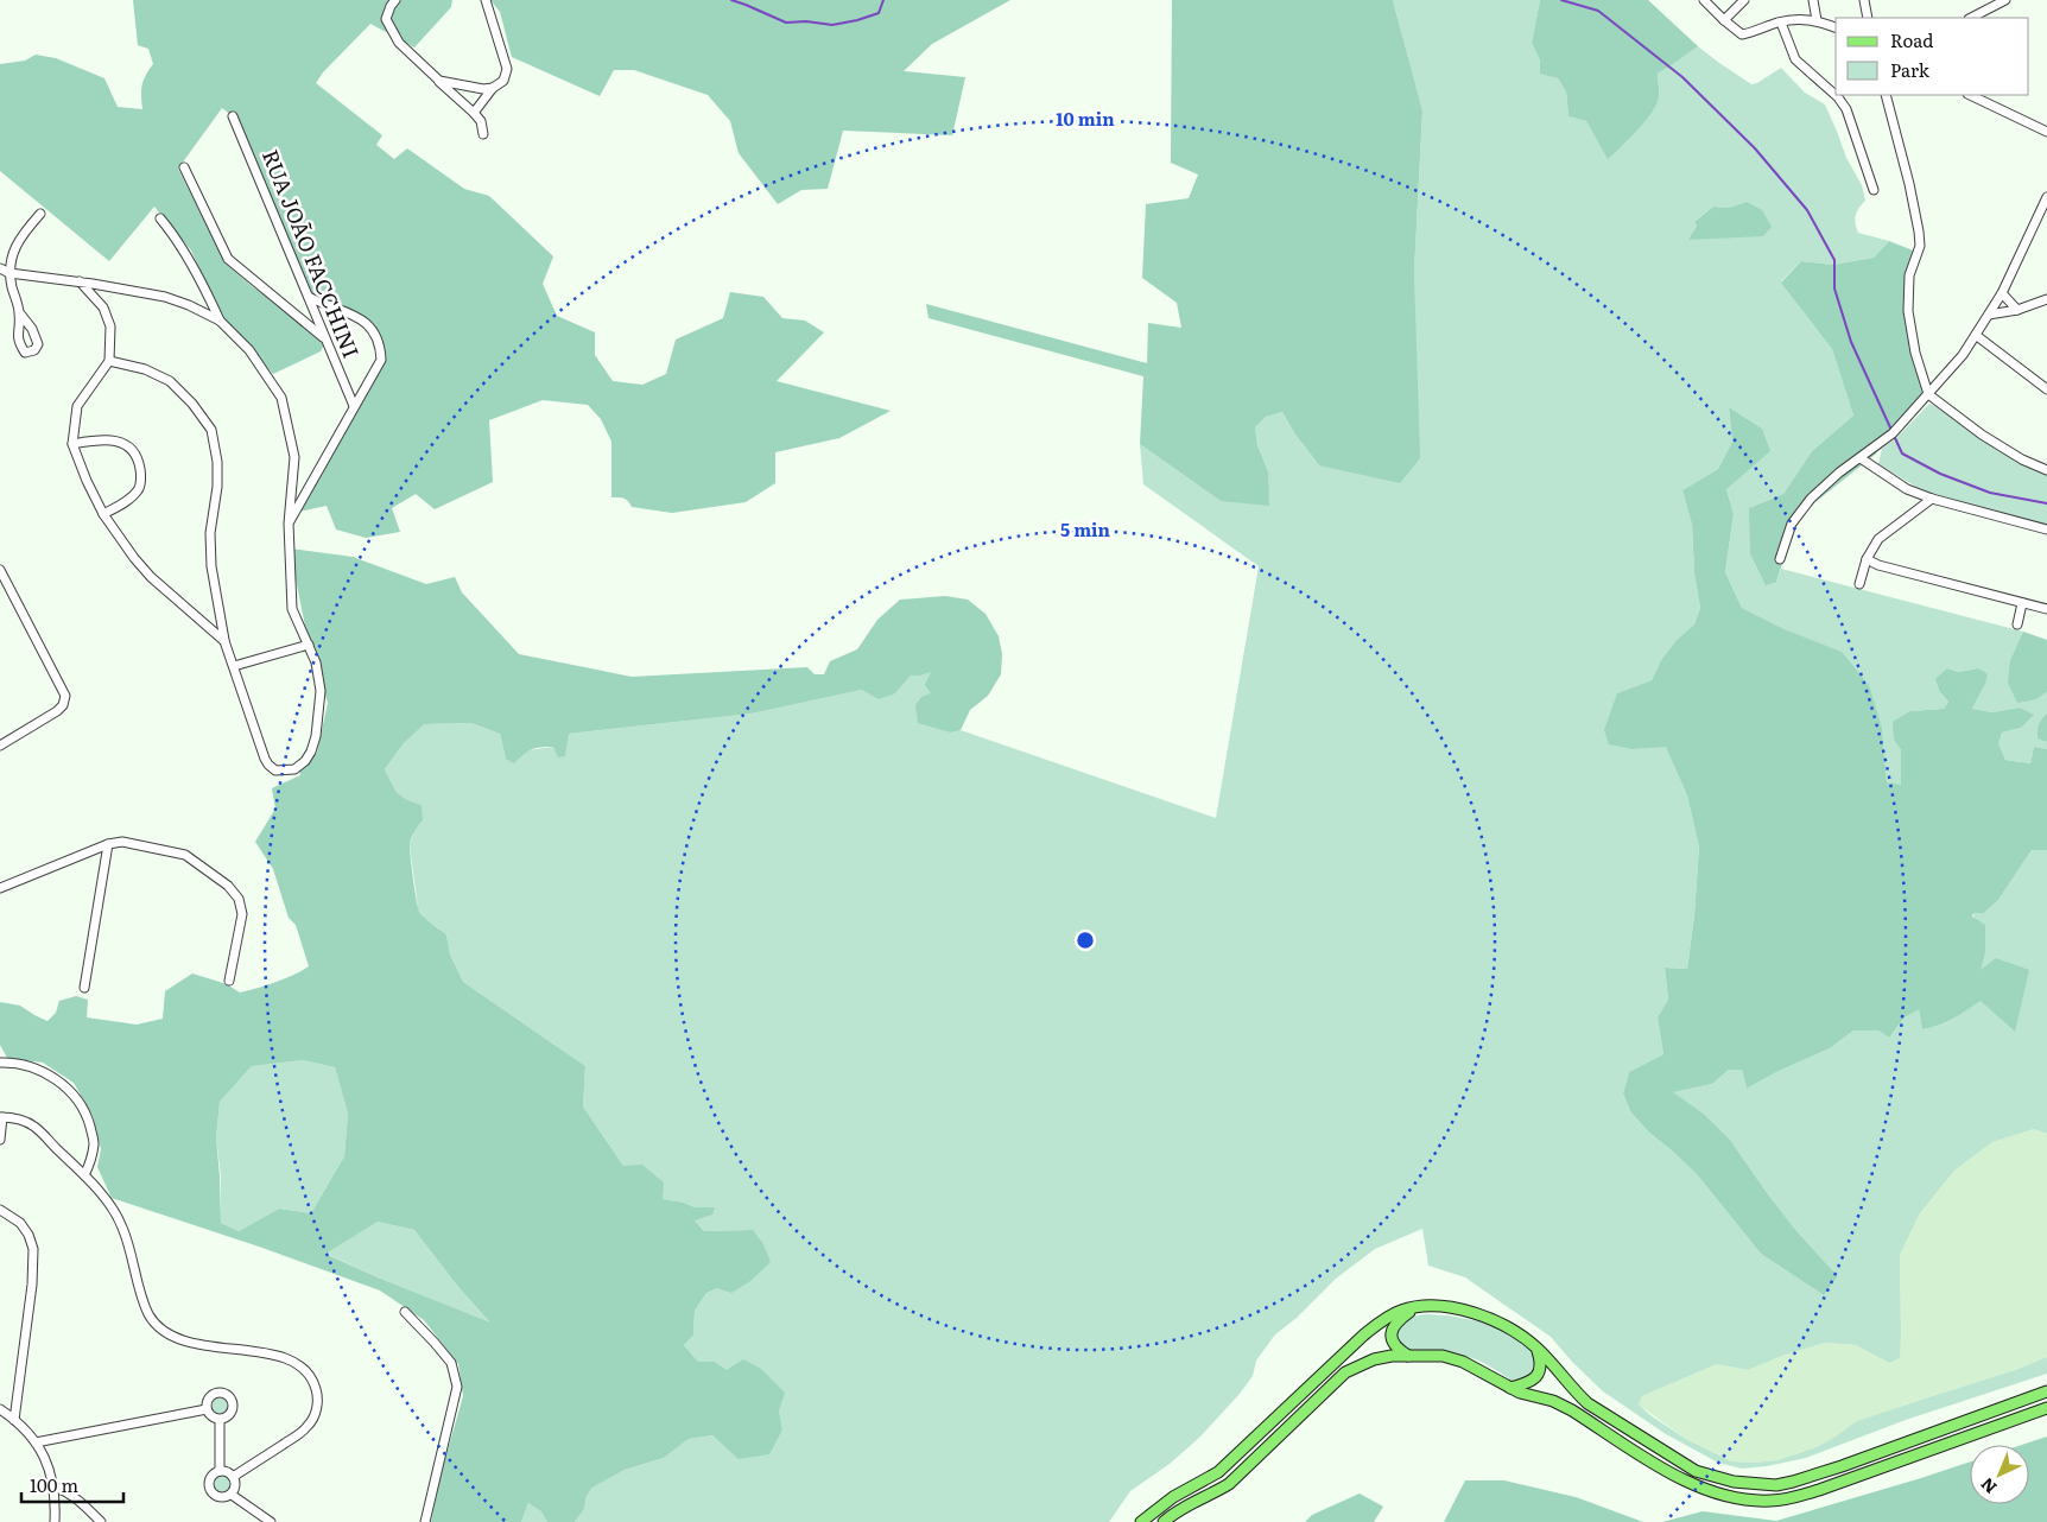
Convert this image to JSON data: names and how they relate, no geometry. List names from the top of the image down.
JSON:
{
  "streets": {
    "street": ["RUA JOÃO FACCHINI"]
  },
  "legend": ["Road", "Park"],
  "scale_bar": "100 m",
  "north": "bottom left",
  "rings": ["10 min", "5 min"]
}
